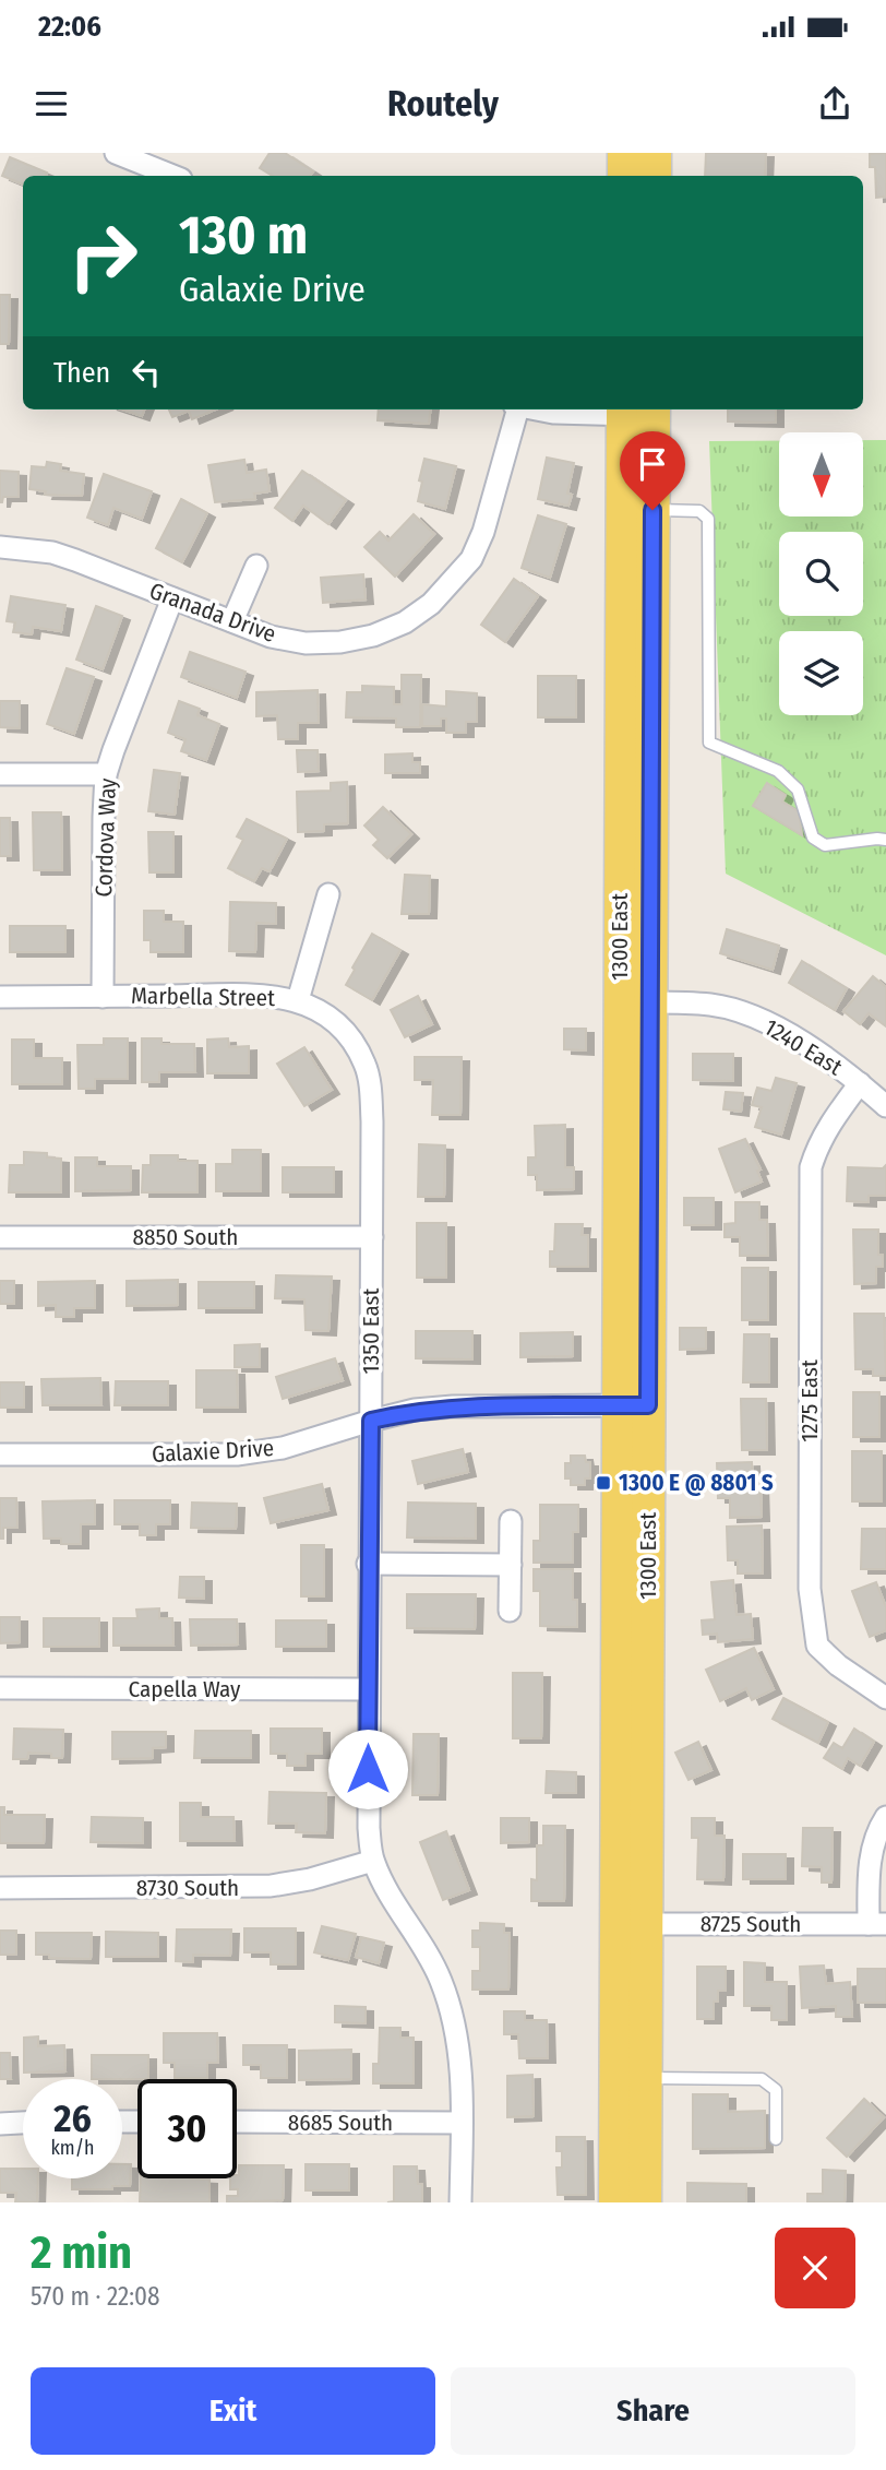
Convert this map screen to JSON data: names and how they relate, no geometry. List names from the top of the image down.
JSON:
{
  "streets": {
    "main road": ["1300 East"],
    "street": [
      "Granada Drive",
      "Cordova Way",
      "Marbella Street",
      "1240 East",
      "8850 South",
      "1350 East",
      "1275 East",
      "Galaxie Drive",
      "Capella Way",
      "8730 South",
      "8725 South",
      "8685 South"
    ]
  },
  "crossings": [
    ["Granada Drive", "Cordova Way"],
    ["Cordova Way", "Marbella Street"],
    ["1300 East", "1240 East"],
    ["1300 East", "Galaxie Drive"],
    ["1300 East", "8725 South"],
    ["Marbella Street", "1350 East"],
    ["1240 East", "1275 East"],
    ["8850 South", "1350 East"],
    ["1350 East", "Galaxie Drive"],
    ["1350 East", "Capella Way"],
    ["1350 East", "8730 South"]
  ],
  "places": {
    "transit": ["1300 E @ 8801 S"]
  },
  "north": "bottom",
  "page": {
    "status": "22:06",
    "header": "Routely",
    "turn": ["130 m", "Galaxie Drive"],
    "then": "Then",
    "speed": "26 km/h",
    "limit": "30",
    "heading": ["2 min", "570 m · 22:08"],
    "buttons": ["Exit", "Share"]
  }
}
